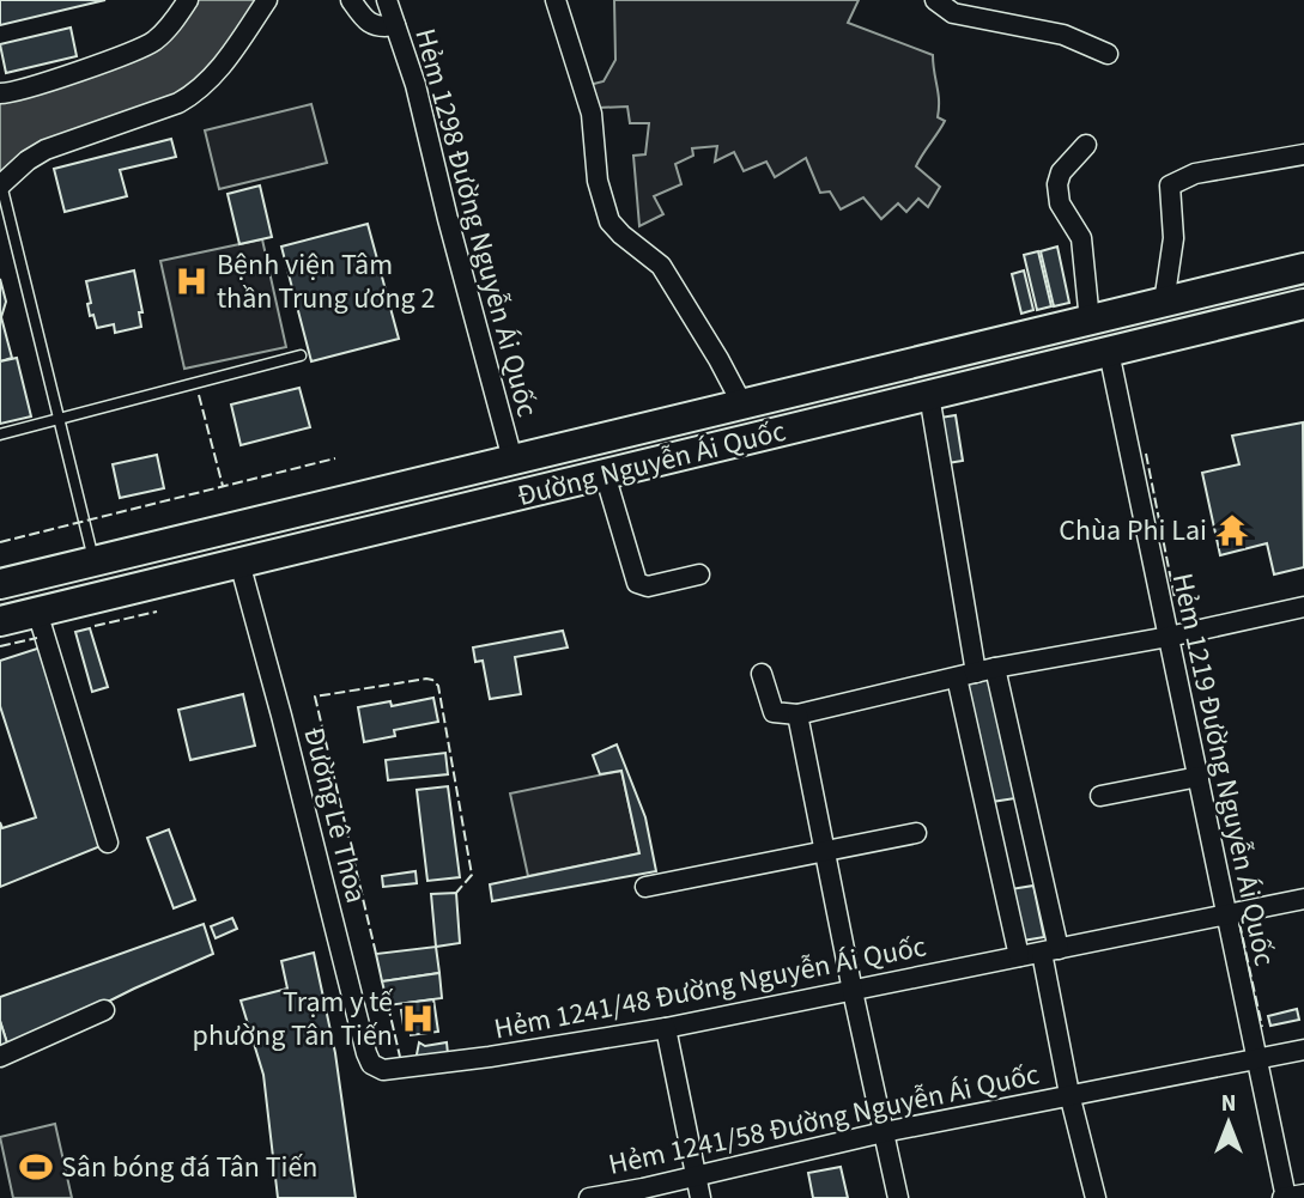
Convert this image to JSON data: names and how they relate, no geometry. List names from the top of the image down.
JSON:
{
  "streets": {
    "main road": ["Đường Nguyễn Ái Quốc"],
    "street": [
      "Hẻm 1298 Đường Nguyễn Ái Quốc",
      "Hẻm 1219 Đường Nguyễn Ái Quốc",
      "Đường Lê Thoa",
      "Hẻm 1241/48 Đường Nguyễn Ái Quốc",
      "Hẻm 1241/58 Đường Nguyễn Ái Quốc"
    ]
  },
  "crossings": [
    ["Hẻm 1298 Đường Nguyễn Ái Quốc", "Đường Nguyễn Ái Quốc"],
    ["Đường Nguyễn Ái Quốc", "Hẻm 1219 Đường Nguyễn Ái Quốc"],
    ["Đường Nguyễn Ái Quốc", "Đường Lê Thoa"],
    ["Hẻm 1219 Đường Nguyễn Ái Quốc", "Hẻm 1241/48 Đường Nguyễn Ái Quốc"],
    ["Hẻm 1219 Đường Nguyễn Ái Quốc", "Hẻm 1241/58 Đường Nguyễn Ái Quốc"],
    ["Đường Lê Thoa", "Hẻm 1241/48 Đường Nguyễn Ái Quốc"]
  ],
  "places": {
    "hospital": ["Bệnh viện Tâm thần Trung ương 2", "Trạm y tế phường Tân Tiến"],
    "temple": ["Chùa Phi Lai"],
    "sports": ["Sân bóng đá Tân Tiến"]
  },
  "north": "top"
}
